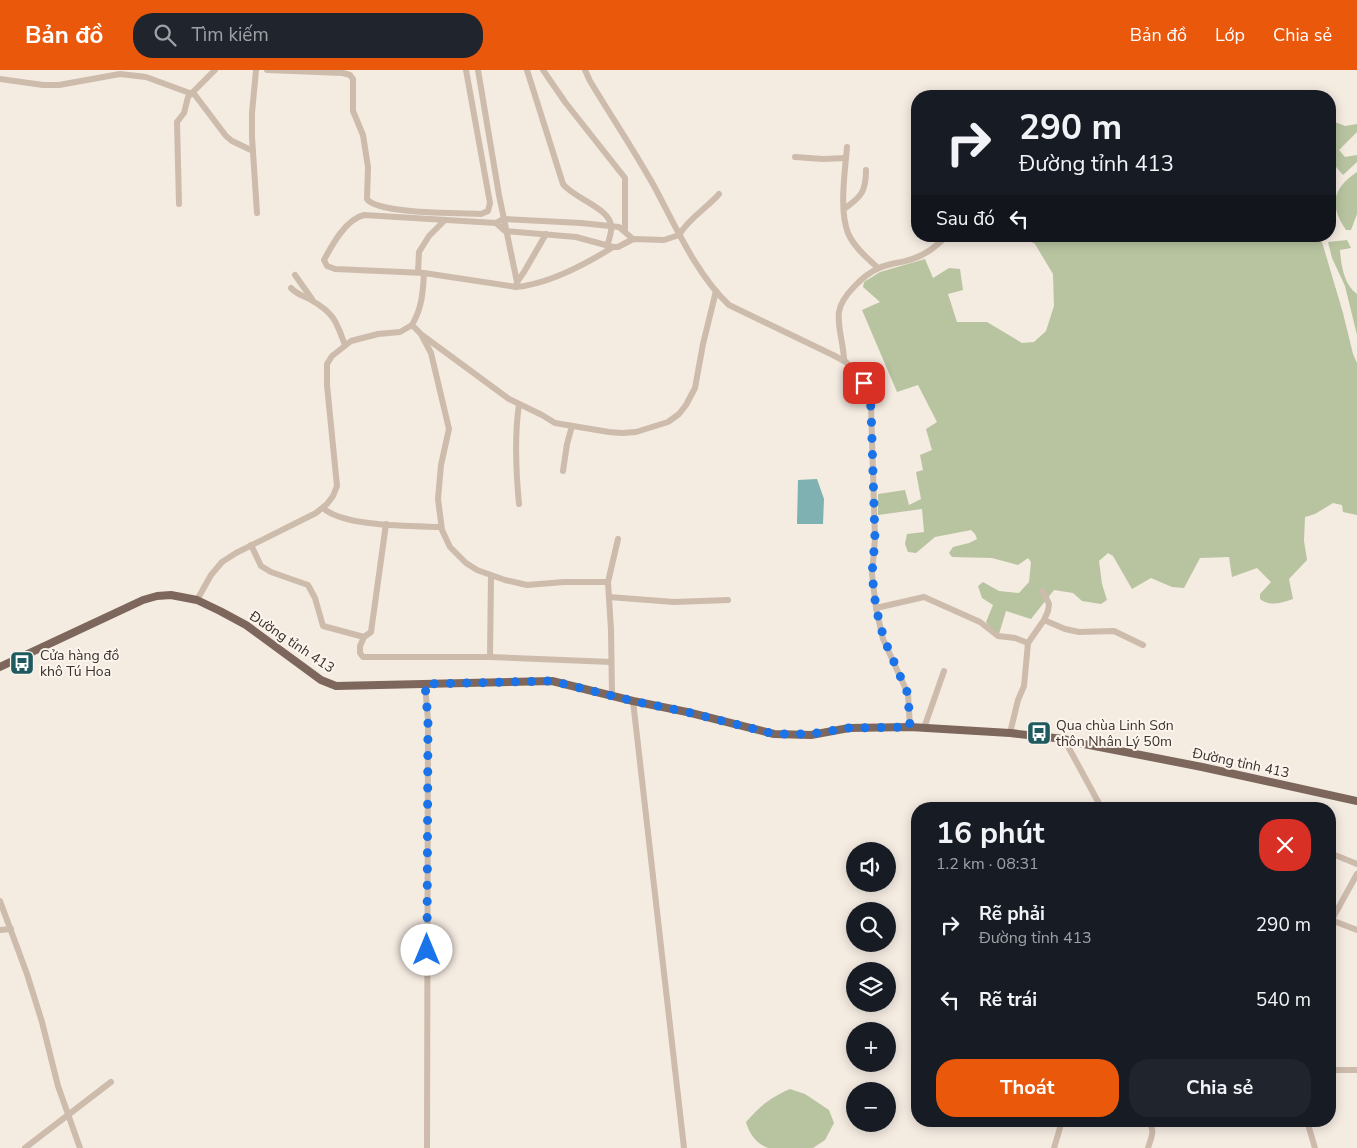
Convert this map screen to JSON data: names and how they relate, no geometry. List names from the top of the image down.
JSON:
{
  "streets": {
    "main road": ["Đường tỉnh 413"]
  },
  "places": {
    "bus stop": ["Cửa hàng đồ khô Tú Hoa", "Qua chùa Linh Sơn thôn Nhân Lý 50m"]
  },
  "page": {
    "header": "Bản đồ",
    "search": "Tìm kiếm",
    "nav": ["Bản đồ", "Lớp", "Chia sẻ"],
    "turn": ["290 m", "Đường tỉnh 413"],
    "then": "Sau đó",
    "heading": ["16 phút", "1.2 km · 08:31"],
    "map_buttons": ["+", "−"],
    "list": [
      {
        "name": "Rẽ phải",
        "note": "Đường tỉnh 413",
        "value": "290 m"
      },
      {
        "name": "Rẽ trái",
        "value": "540 m"
      }
    ],
    "buttons": ["Thoát", "Chia sẻ"]
  }
}
